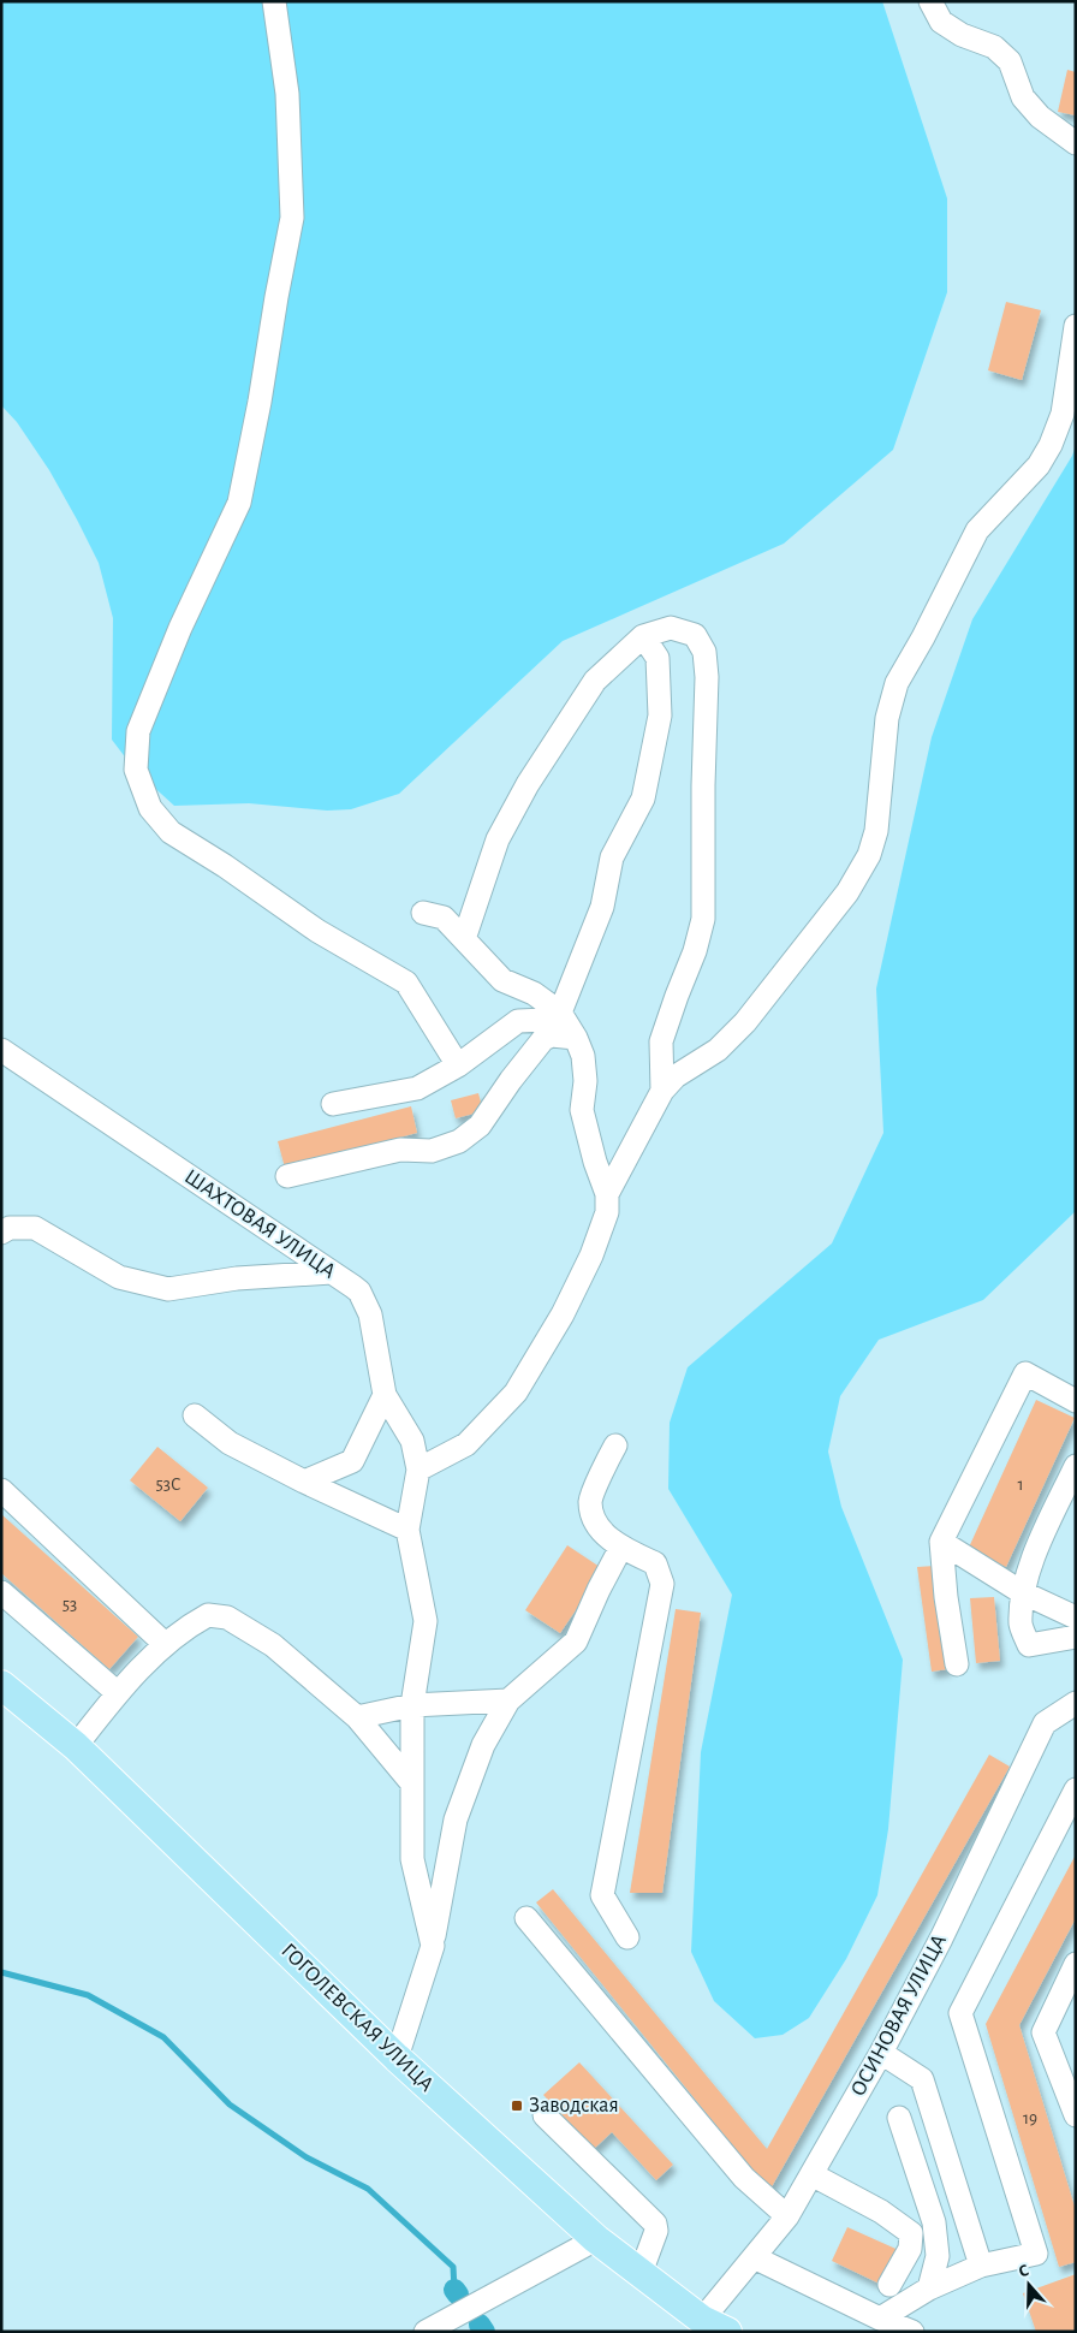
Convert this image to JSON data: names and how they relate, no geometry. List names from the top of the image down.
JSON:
{
  "streets": {
    "main road": ["ГОГОЛЕВСКАЯ УЛИЦА"],
    "street": ["ШАХТОВАЯ УЛИЦА", "ОСИНОВАЯ УЛИЦА"]
  },
  "crossings": [
    ["ОСИНОВАЯ УЛИЦА", "ГОГОЛЕВСКАЯ УЛИЦА"]
  ],
  "places": {
    "transit": ["Заводская"]
  },
  "house_numbers": [
    "53С",
    "1",
    "53",
    "19"
  ],
  "north": "top"
}
